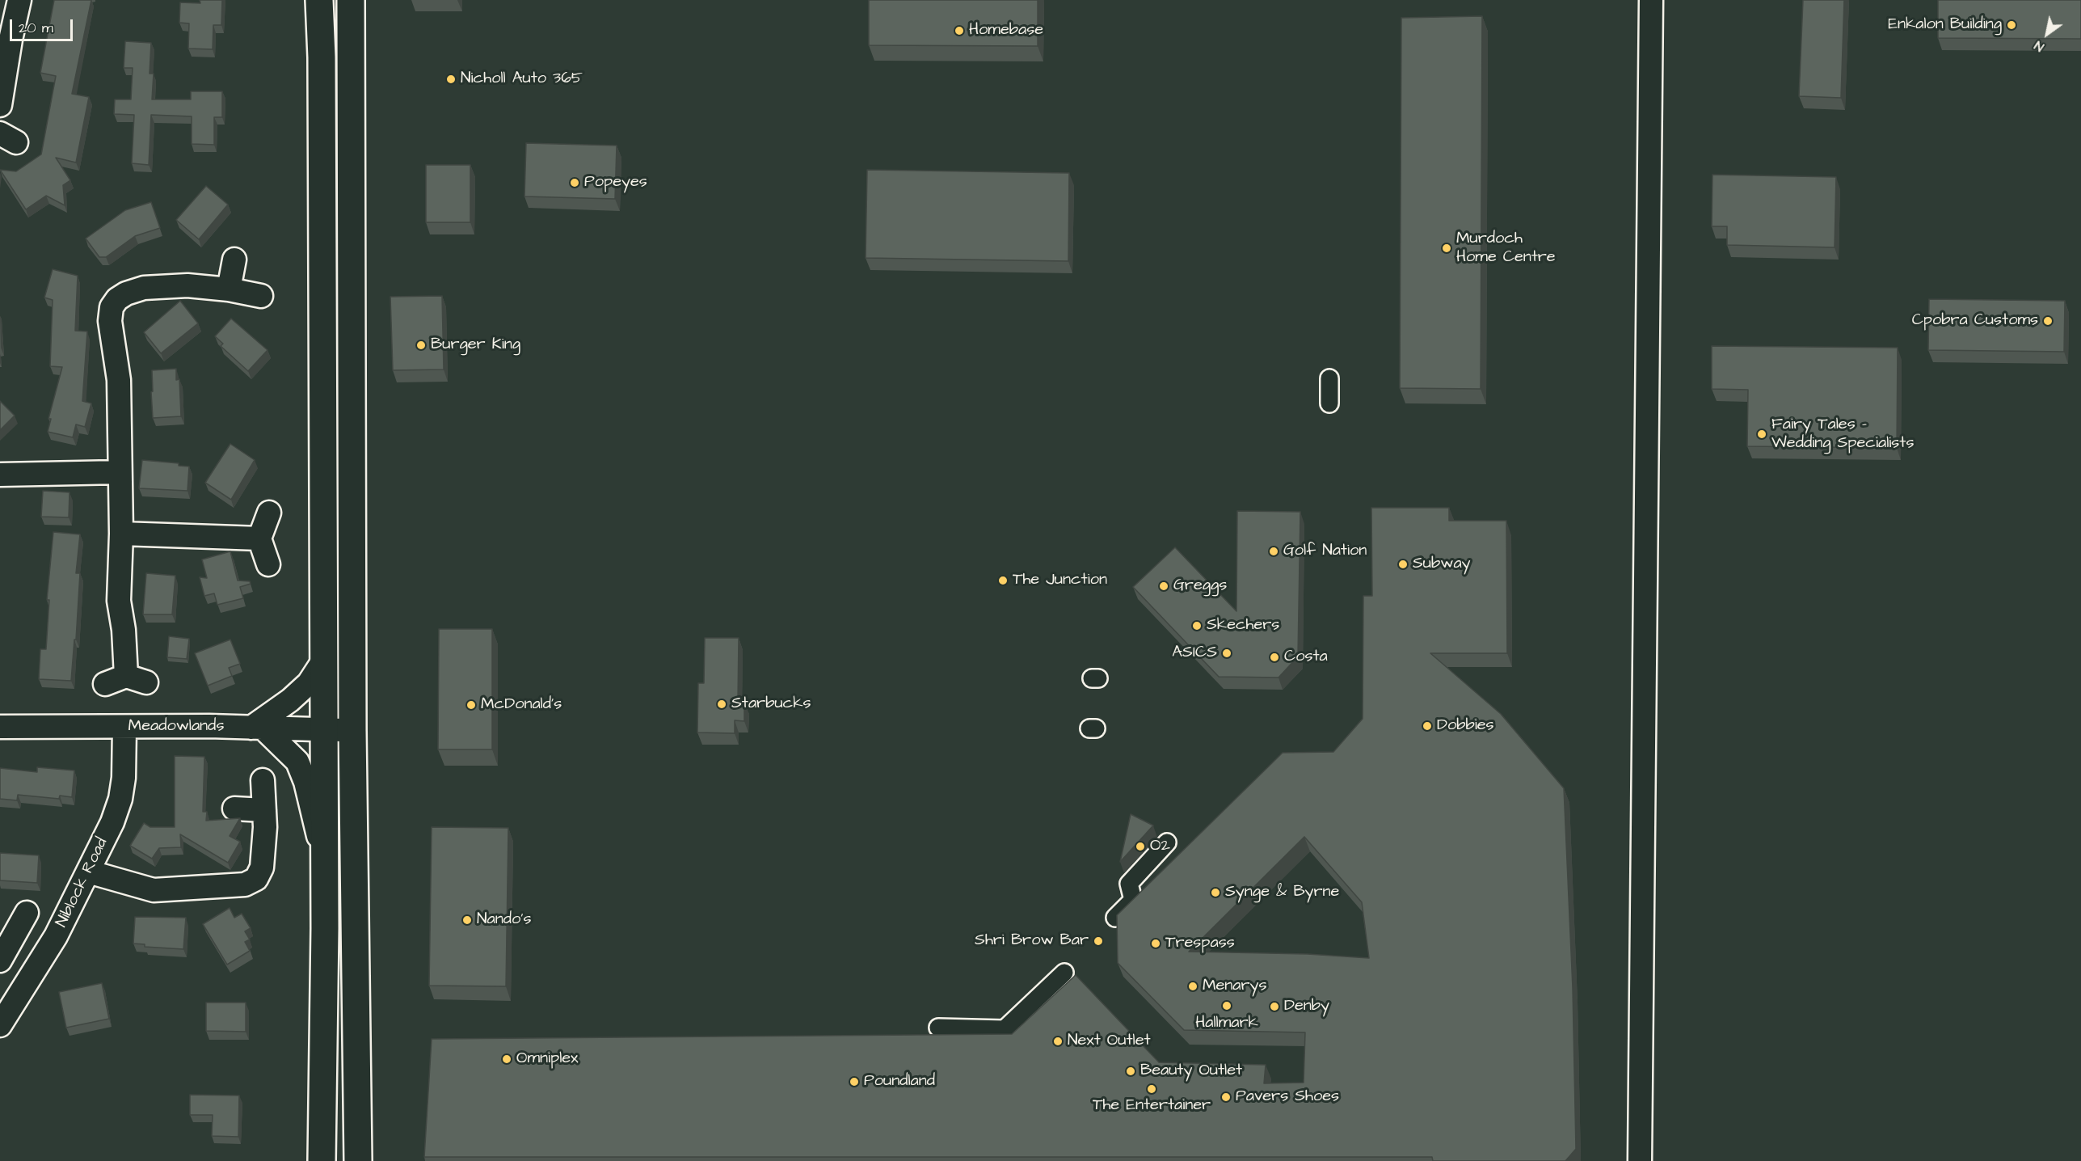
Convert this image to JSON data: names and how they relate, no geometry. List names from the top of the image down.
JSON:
{
  "streets": {
    "street": ["Meadowlands", "Niblock Road"]
  },
  "crossings": [
    ["Meadowlands", "Niblock Road"]
  ],
  "places": [
    "Enkalon Building",
    "Homebase",
    "Nicholl Auto 365",
    "Popeyes",
    "Murdoch Home Centre",
    "Cpobra Customs",
    "Burger King",
    "Fairy Tales - Wedding Specialists",
    "Golf Nation",
    "Subway",
    "The Junction",
    "Greggs",
    "Skechers",
    "ASICS",
    "Costa",
    "Starbucks",
    "McDonald's",
    "Dobbies",
    "O2",
    "Synge & Byrne",
    "Nando's",
    "Shri Brow Bar",
    "Trespass",
    "Menarys",
    "Hallmark",
    "Denby",
    "Next Outlet",
    "Omniplex",
    "Beauty Outlet",
    "Poundland",
    "The Entertainer",
    "Pavers Shoes"
  ],
  "scale_bar": "20 m",
  "north": "bottom left"
}
